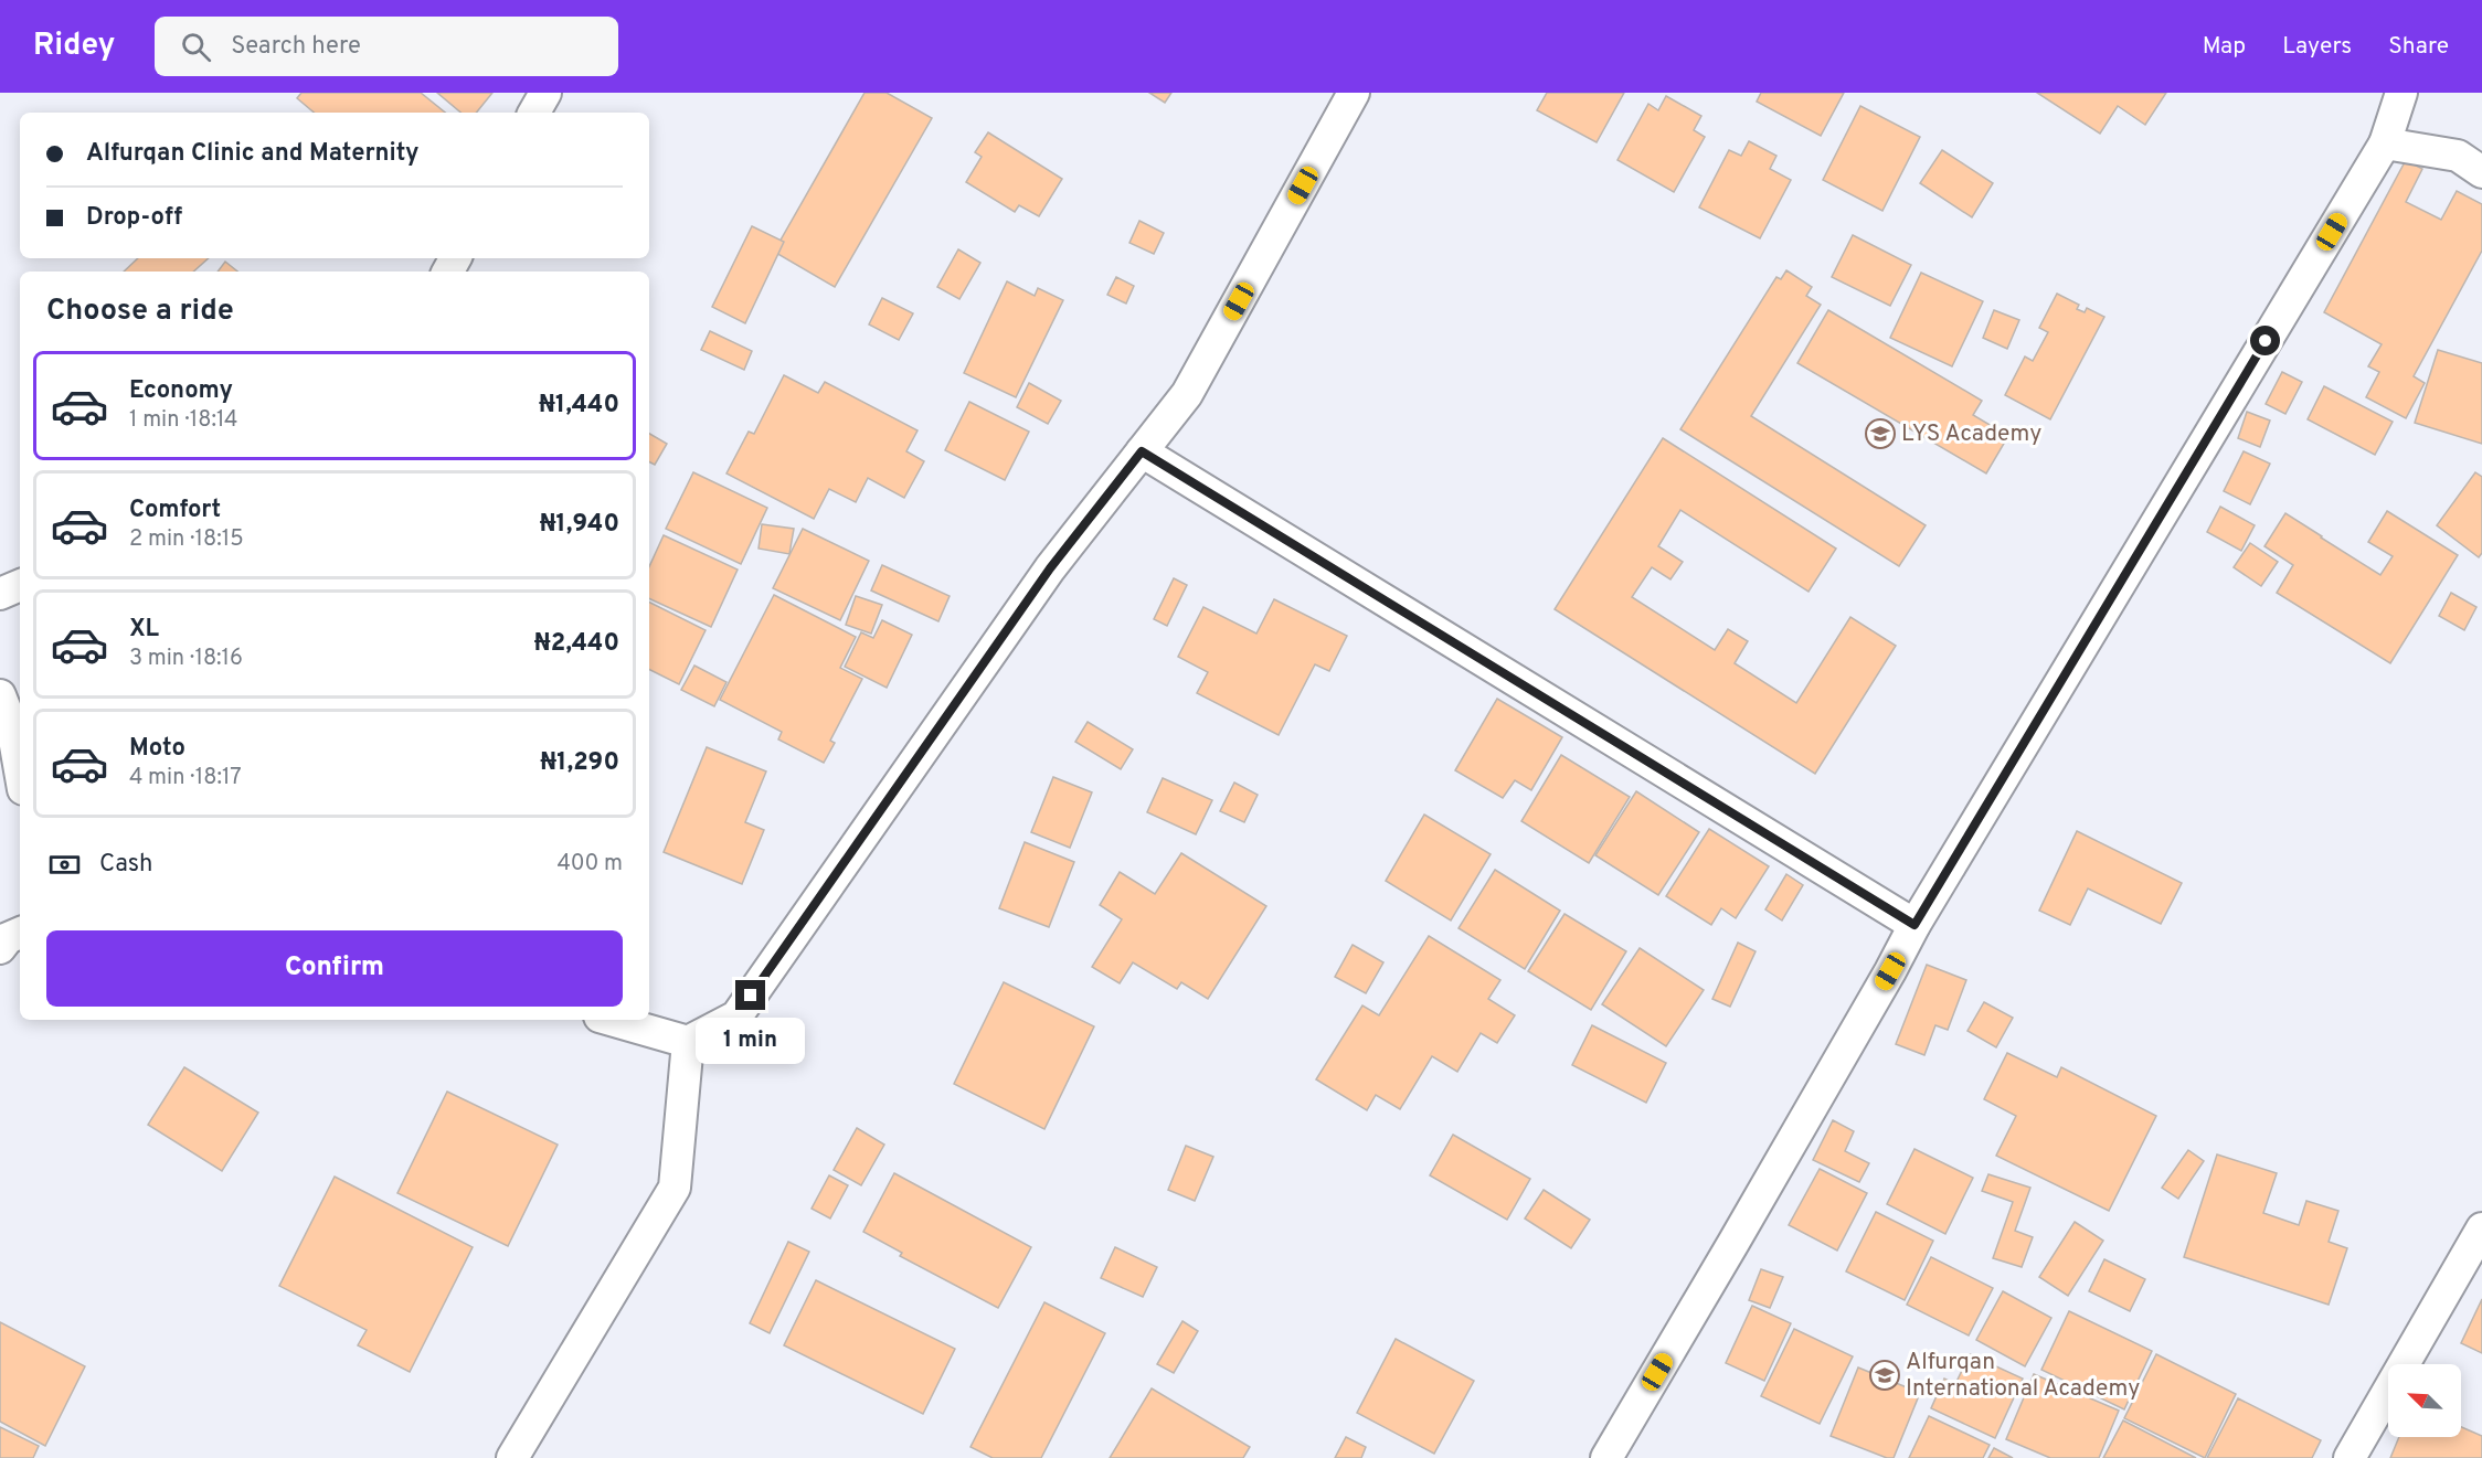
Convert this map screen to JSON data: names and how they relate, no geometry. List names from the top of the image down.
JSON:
{
  "places": {
    "school or university": ["LYS Academy", "Alfurqan International Academy"]
  },
  "north": "top left",
  "page": {
    "header": "Ridey",
    "search": "Search here",
    "nav": ["Map", "Layers", "Share"],
    "banner": ["Alfurqan Clinic and Maternity", "Drop-off"],
    "heading": "Choose a ride",
    "list": [
      {
        "name": "Economy",
        "note": "1 min · 18:14",
        "value": "₦1,440"
      },
      {
        "name": "Comfort",
        "note": "2 min · 18:15",
        "value": "₦1,940"
      },
      {
        "name": "XL",
        "note": "3 min · 18:16",
        "value": "₦2,440"
      },
      {
        "name": "Moto",
        "note": "4 min · 18:17",
        "value": "₦1,290"
      }
    ],
    "pay": ["Cash", "400 m"],
    "buttons": "Confirm",
    "bubble": "1 min"
  }
}
